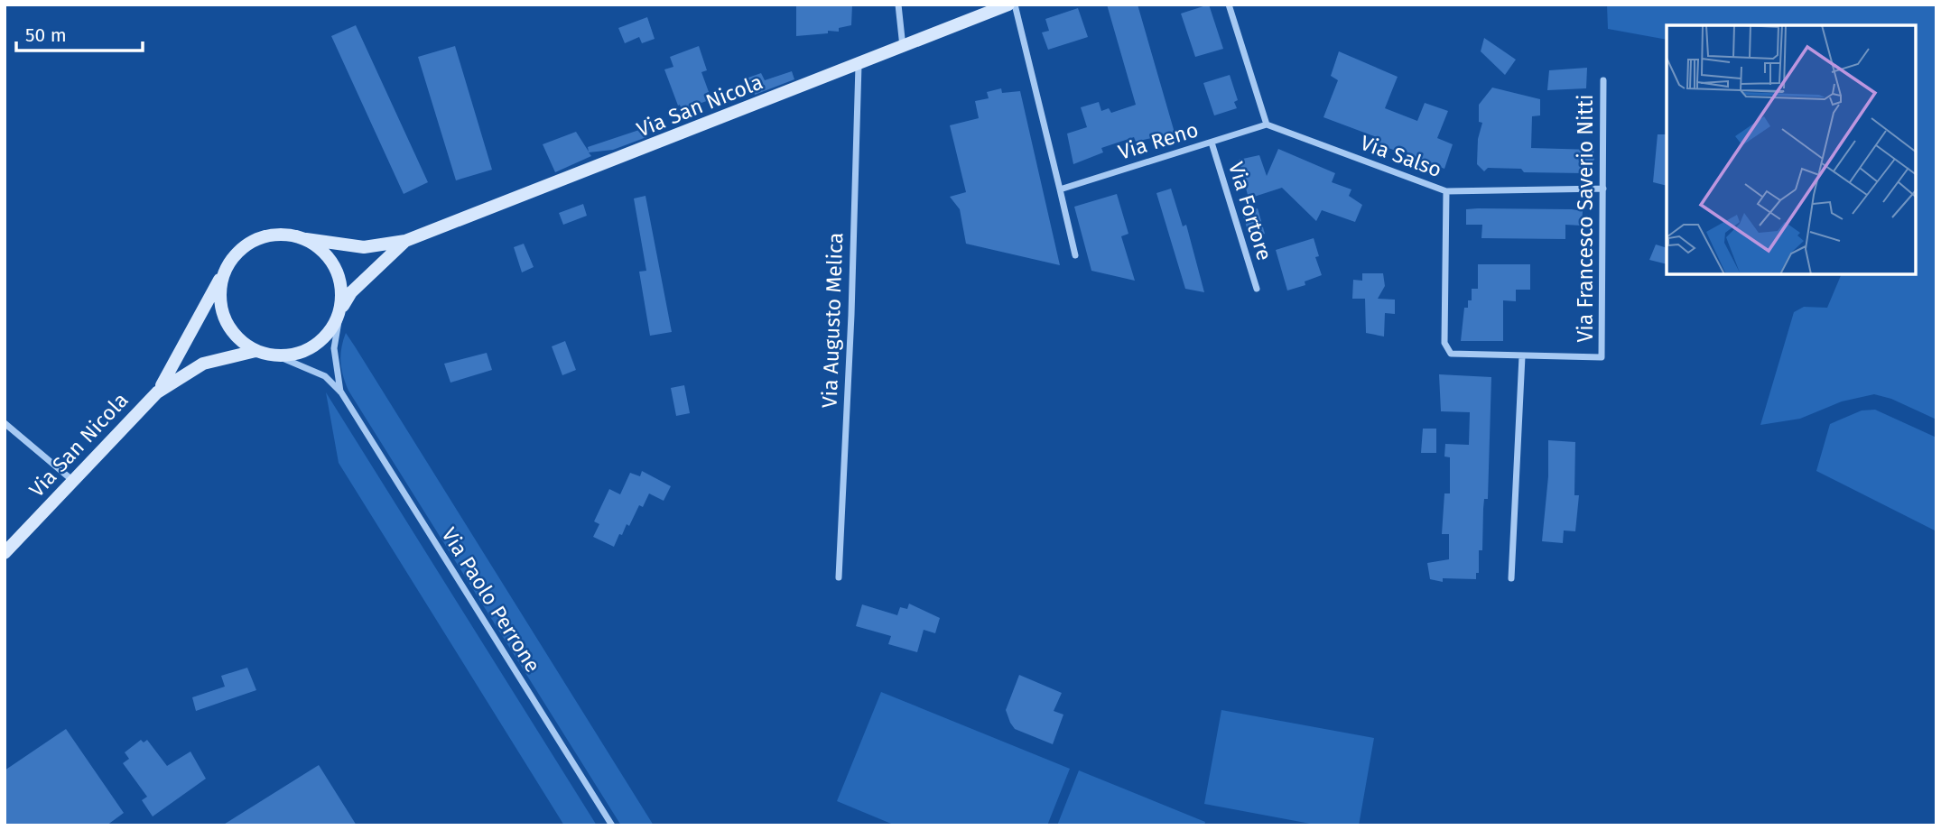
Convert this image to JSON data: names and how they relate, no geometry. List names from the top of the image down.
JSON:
{
  "streets": {
    "street": [
      "Via San Nicola",
      "Via Reno",
      "Via Salso",
      "Via Fortore",
      "Via Francesco Saverio Nitti",
      "Via Augusto Melica",
      "Via Paolo Perrone"
    ]
  },
  "crossings": [
    ["Via San Nicola", "Via Augusto Melica"],
    ["Via San Nicola", "Via Paolo Perrone"],
    ["Via Reno", "Via Salso"],
    ["Via Reno", "Via Fortore"],
    ["Via Salso", "Via Francesco Saverio Nitti"]
  ],
  "scale_bar": "50 m"
}
